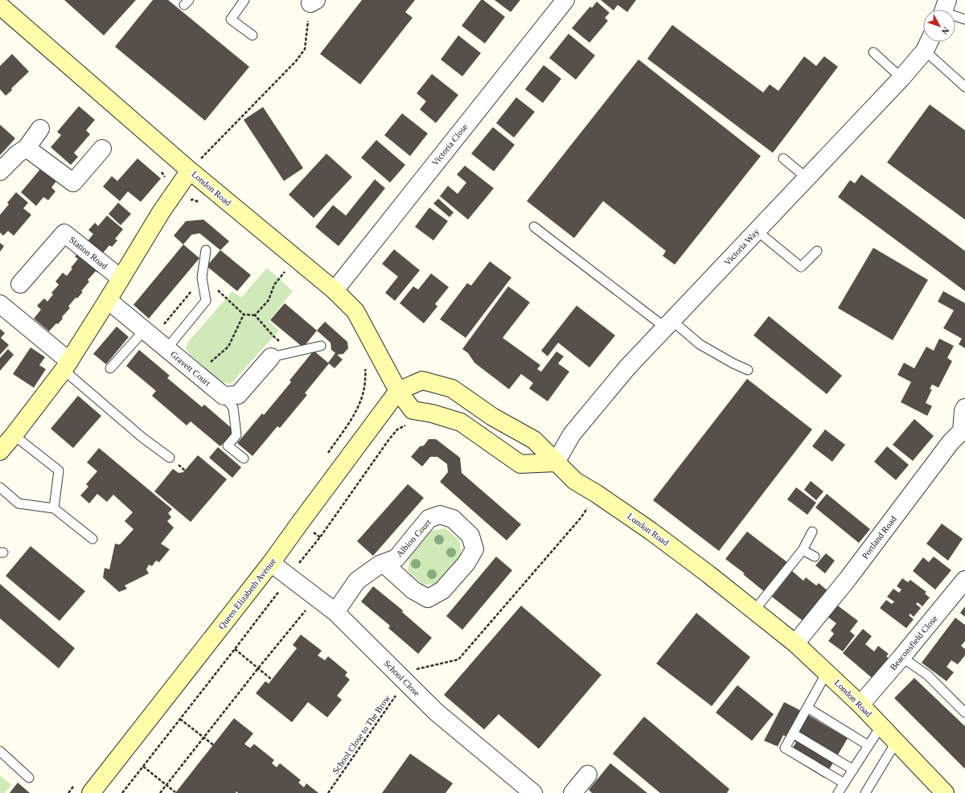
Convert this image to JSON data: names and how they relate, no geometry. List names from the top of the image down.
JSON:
{
  "streets": {
    "main road": ["London Road", "Queen Elizabeth Avenue"],
    "street": [
      "Victoria Close",
      "Victoria Way",
      "Station Road",
      "Gravett Court",
      "Portland Road",
      "Albion Court",
      "Beaconsfield Close",
      "School Close"
    ],
    "path": ["School Close to The Brow"]
  },
  "crossings": [
    ["Victoria Close", "London Road"],
    ["London Road", "Victoria Way"],
    ["London Road", "Portland Road"],
    ["London Road", "Queen Elizabeth Avenue"],
    ["London Road", "Beaconsfield Close"],
    ["London Road", "School Close to The Brow"],
    ["Albion Court", "School Close"],
    ["Queen Elizabeth Avenue", "School Close"],
    ["School Close", "School Close to The Brow"]
  ],
  "north": "bottom right"
}
